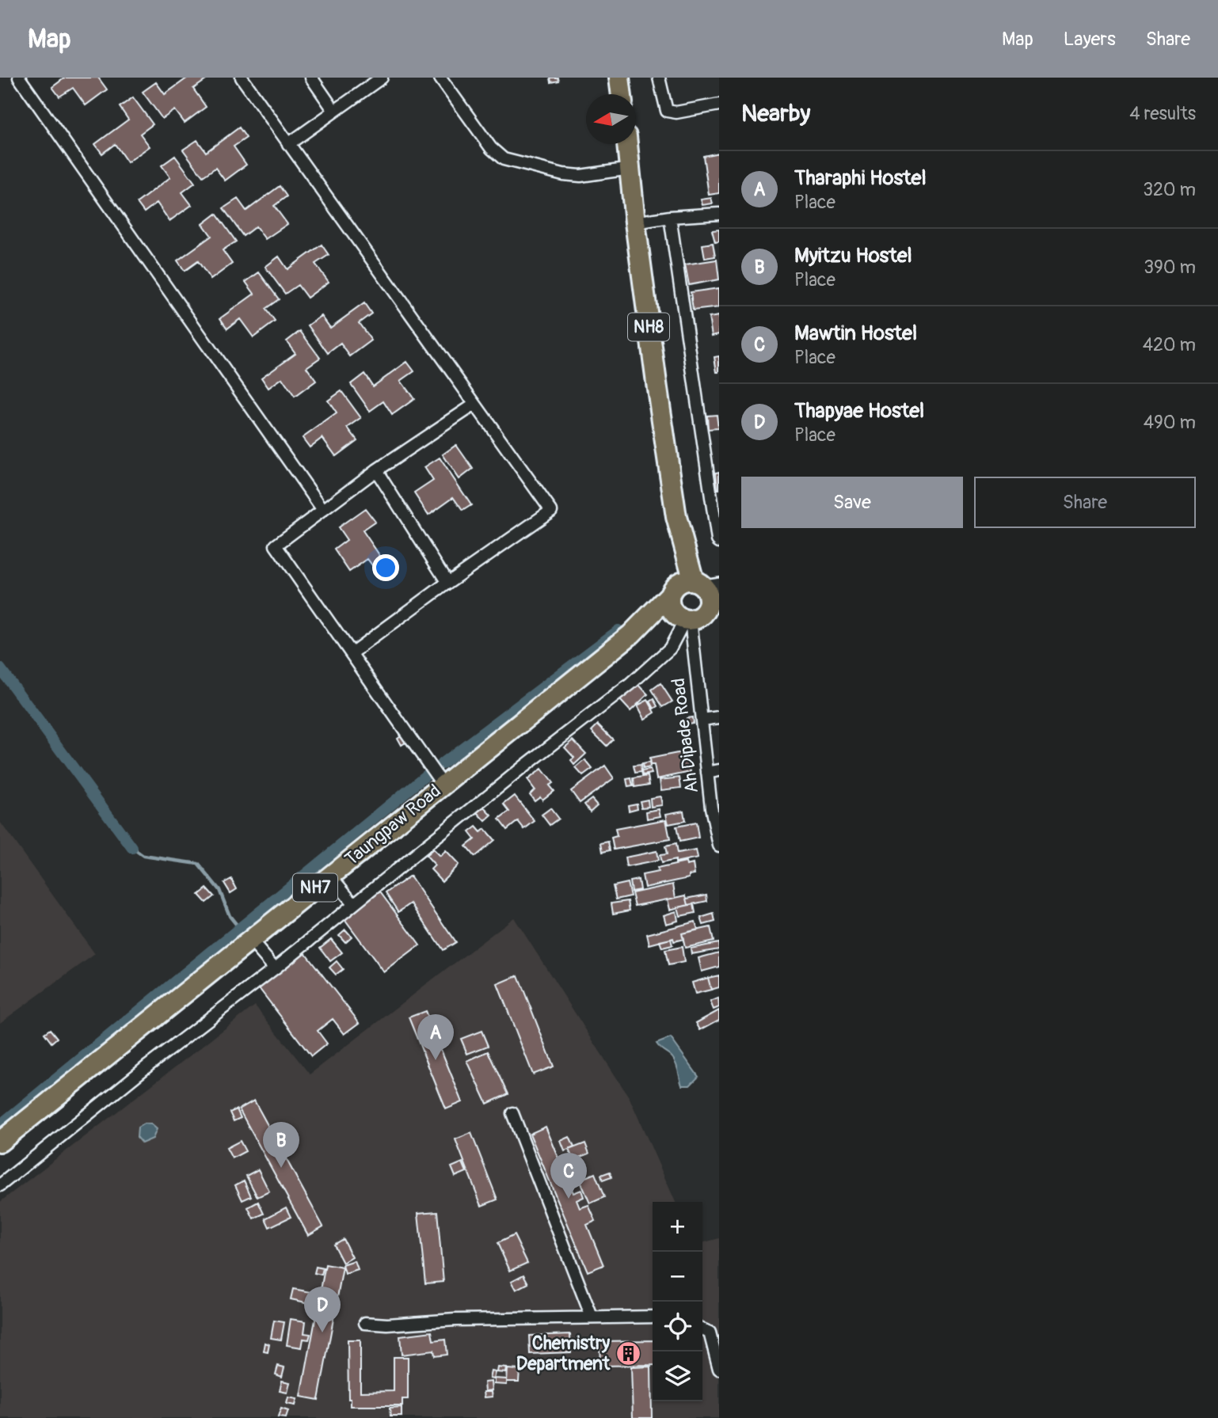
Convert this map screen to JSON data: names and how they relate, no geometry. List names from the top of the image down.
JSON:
{
  "streets": {
    "highway": ["NH8", "Taungpaw Road", "NH7"],
    "street": ["Ah Dipade Road"]
  },
  "crossings": [
    ["NH8", "Taungpaw Road"],
    ["Ah Dipade Road", "Taungpaw Road"]
  ],
  "places": {
    "building": ["Chemistry Department"]
  },
  "north": "left",
  "page": {
    "header": "Map",
    "nav": ["Map", "Layers", "Share"],
    "heading": ["Nearby", "4 results"],
    "list": [
      {
        "mark": "A",
        "name": "Tharaphi Hostel",
        "note": "Place",
        "value": "320 m"
      },
      {
        "mark": "B",
        "name": "Myitzu Hostel",
        "note": "Place",
        "value": "390 m"
      },
      {
        "mark": "C",
        "name": "Mawtin Hostel",
        "note": "Place",
        "value": "420 m"
      },
      {
        "mark": "D",
        "name": "Thapyae Hostel",
        "note": "Place",
        "value": "490 m"
      }
    ],
    "buttons": ["Save", "Share"],
    "pins": [
      "A",
      "B",
      "C",
      "D"
    ],
    "map_buttons": ["+", "−"]
  }
}
